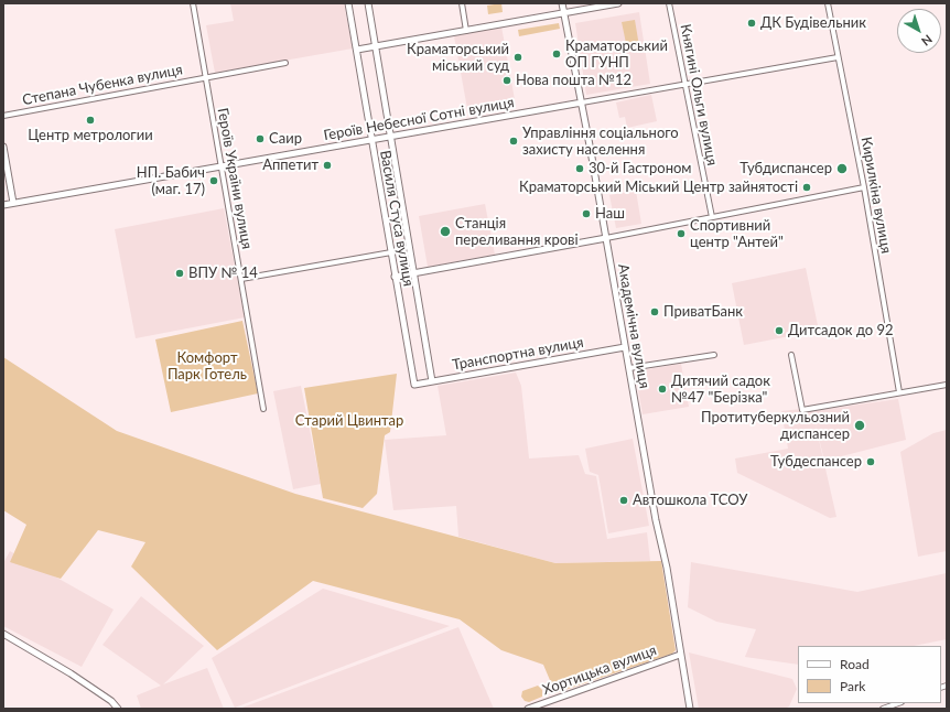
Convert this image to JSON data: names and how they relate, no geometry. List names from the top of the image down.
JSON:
{
  "streets": {
    "street": [
      "Степана Чубенка вулиця",
      "Княгині Ольги вулиця",
      "Героїв Небесної Сотні вулиця",
      "Героїв України вулиця",
      "Кирилкіна вулиця",
      "Василя Стуса вулиця",
      "Академічна вулиця",
      "Транспортна вулиця",
      "Хортицька вулиця"
    ]
  },
  "crossings": [
    ["Степана Чубенка вулиця", "Героїв України вулиця"],
    ["Княгині Ольги вулиця", "Героїв Небесної Сотні вулиця"],
    ["Героїв Небесної Сотні вулиця", "Героїв України вулиця"],
    ["Героїв Небесної Сотні вулиця", "Кирилкіна вулиця"],
    ["Героїв Небесної Сотні вулиця", "Василя Стуса вулиця"],
    ["Героїв Небесної Сотні вулиця", "Академічна вулиця"],
    ["Василя Стуса вулиця", "Транспортна вулиця"],
    ["Академічна вулиця", "Транспортна вулиця"],
    ["Академічна вулиця", "Хортицька вулиця"]
  ],
  "parks": ["Комфорт Парк Готель", "Старий Цвинтар"],
  "places": [
    "ДК Будівельник",
    "Краматорський ОП ГУНП",
    "Краматорський міський суд",
    "Нова пошта №12",
    "Центр метрологии",
    "Саир",
    "Управління соціального захисту населення",
    "Аппетит",
    "30-й Гастроном",
    "Тубдиспансер",
    "НП. Бабич (маг. 17)",
    "Краматорський Міський Центр зайнятості",
    "Наш",
    "Станція переливання крові",
    "Спортивний центр \"Антей\"",
    "ВПУ № 14",
    "ПриватБанк",
    "Дитсадок до 92",
    "Дитячий садок №47 \"Берізка\"",
    "Протитуберкульозний диспансер",
    "Тубдеспансер",
    "Автошкола ТСОУ"
  ],
  "legend": ["Road", "Park"],
  "north": "bottom right"
}
